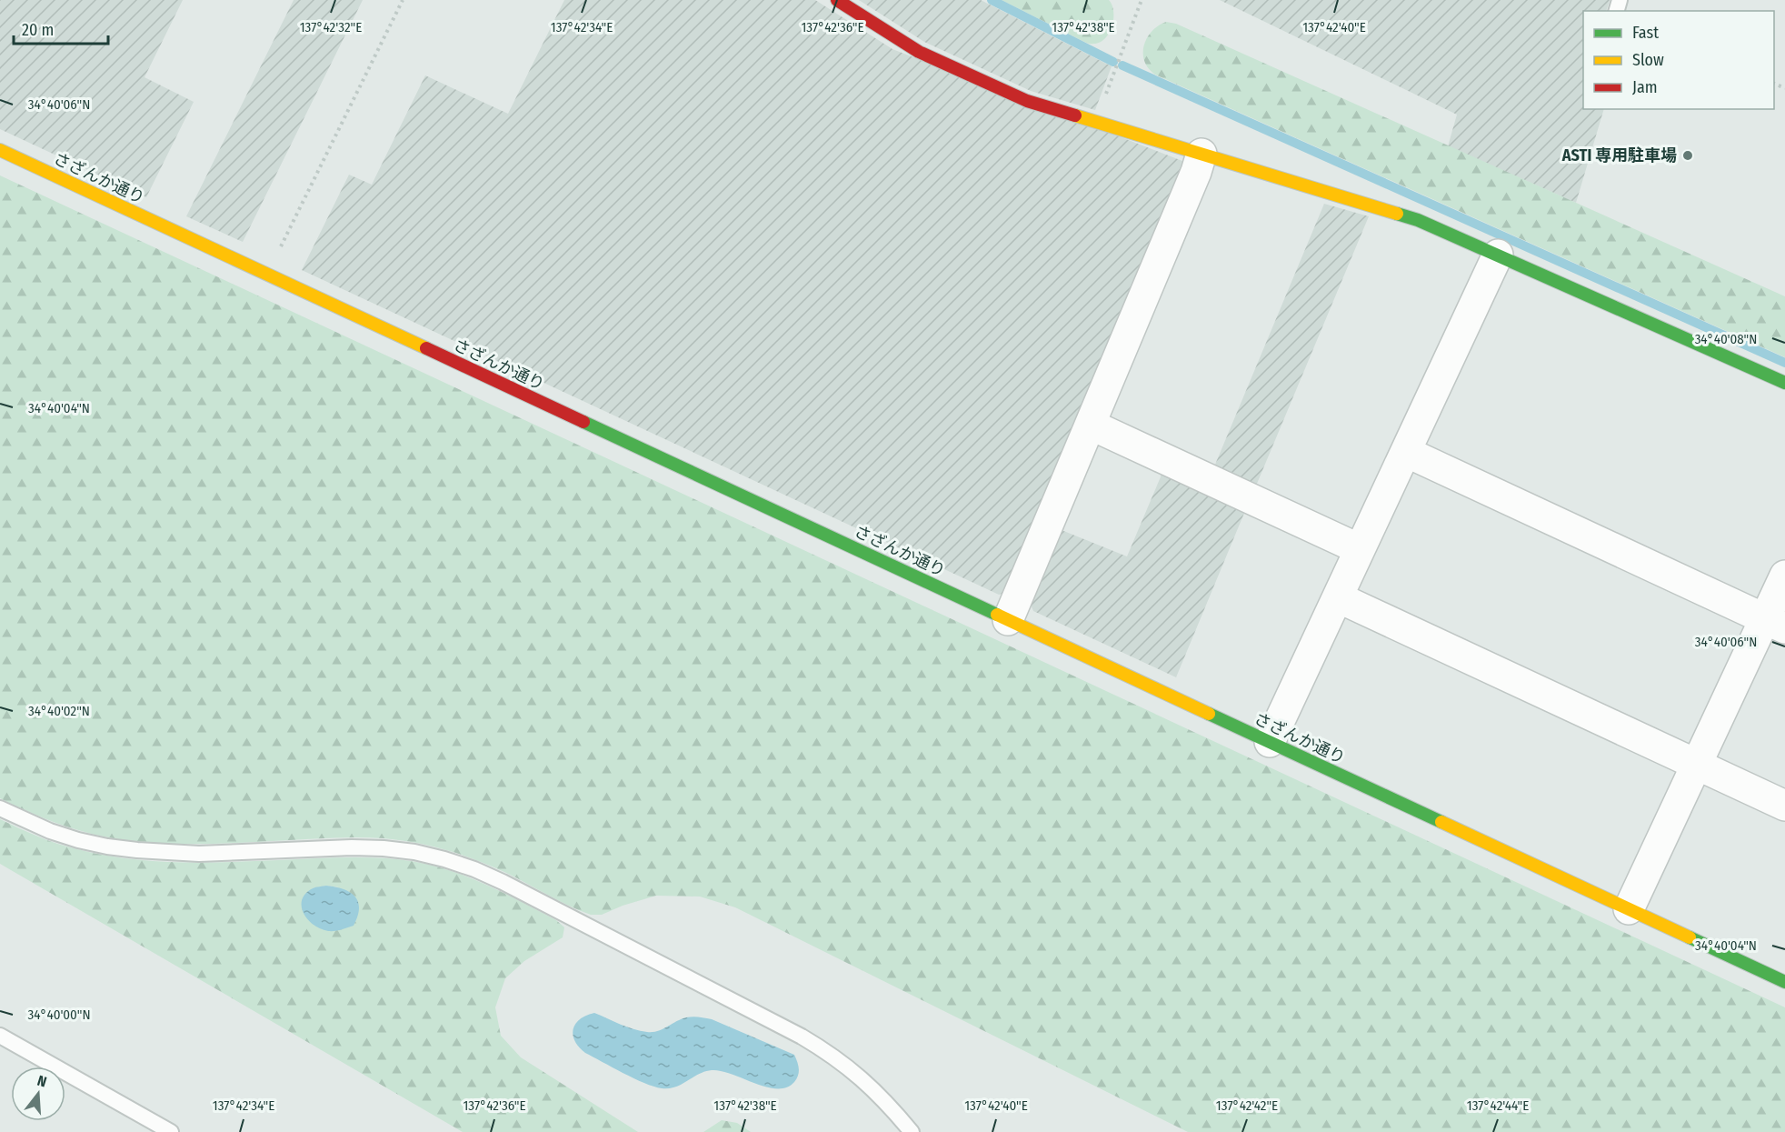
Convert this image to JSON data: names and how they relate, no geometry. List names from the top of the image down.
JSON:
{
  "streets": {
    "street": ["さざんか通り"]
  },
  "places": ["ASTI 専用駐車場"],
  "legend": ["Fast", "Slow", "Jam"],
  "scale_bar": "20 m",
  "north": "top",
  "coordinates": [
    "137°42'32\"E",
    "137°42'34\"E",
    "137°42'36\"E",
    "137°42'38\"E",
    "137°42'40\"E",
    "34°40'06\"N",
    "34°40'08\"N",
    "34°40'04\"N",
    "34°40'02\"N",
    "34°40'00\"N",
    "137°42'42\"E",
    "137°42'44\"E"
  ]
}
